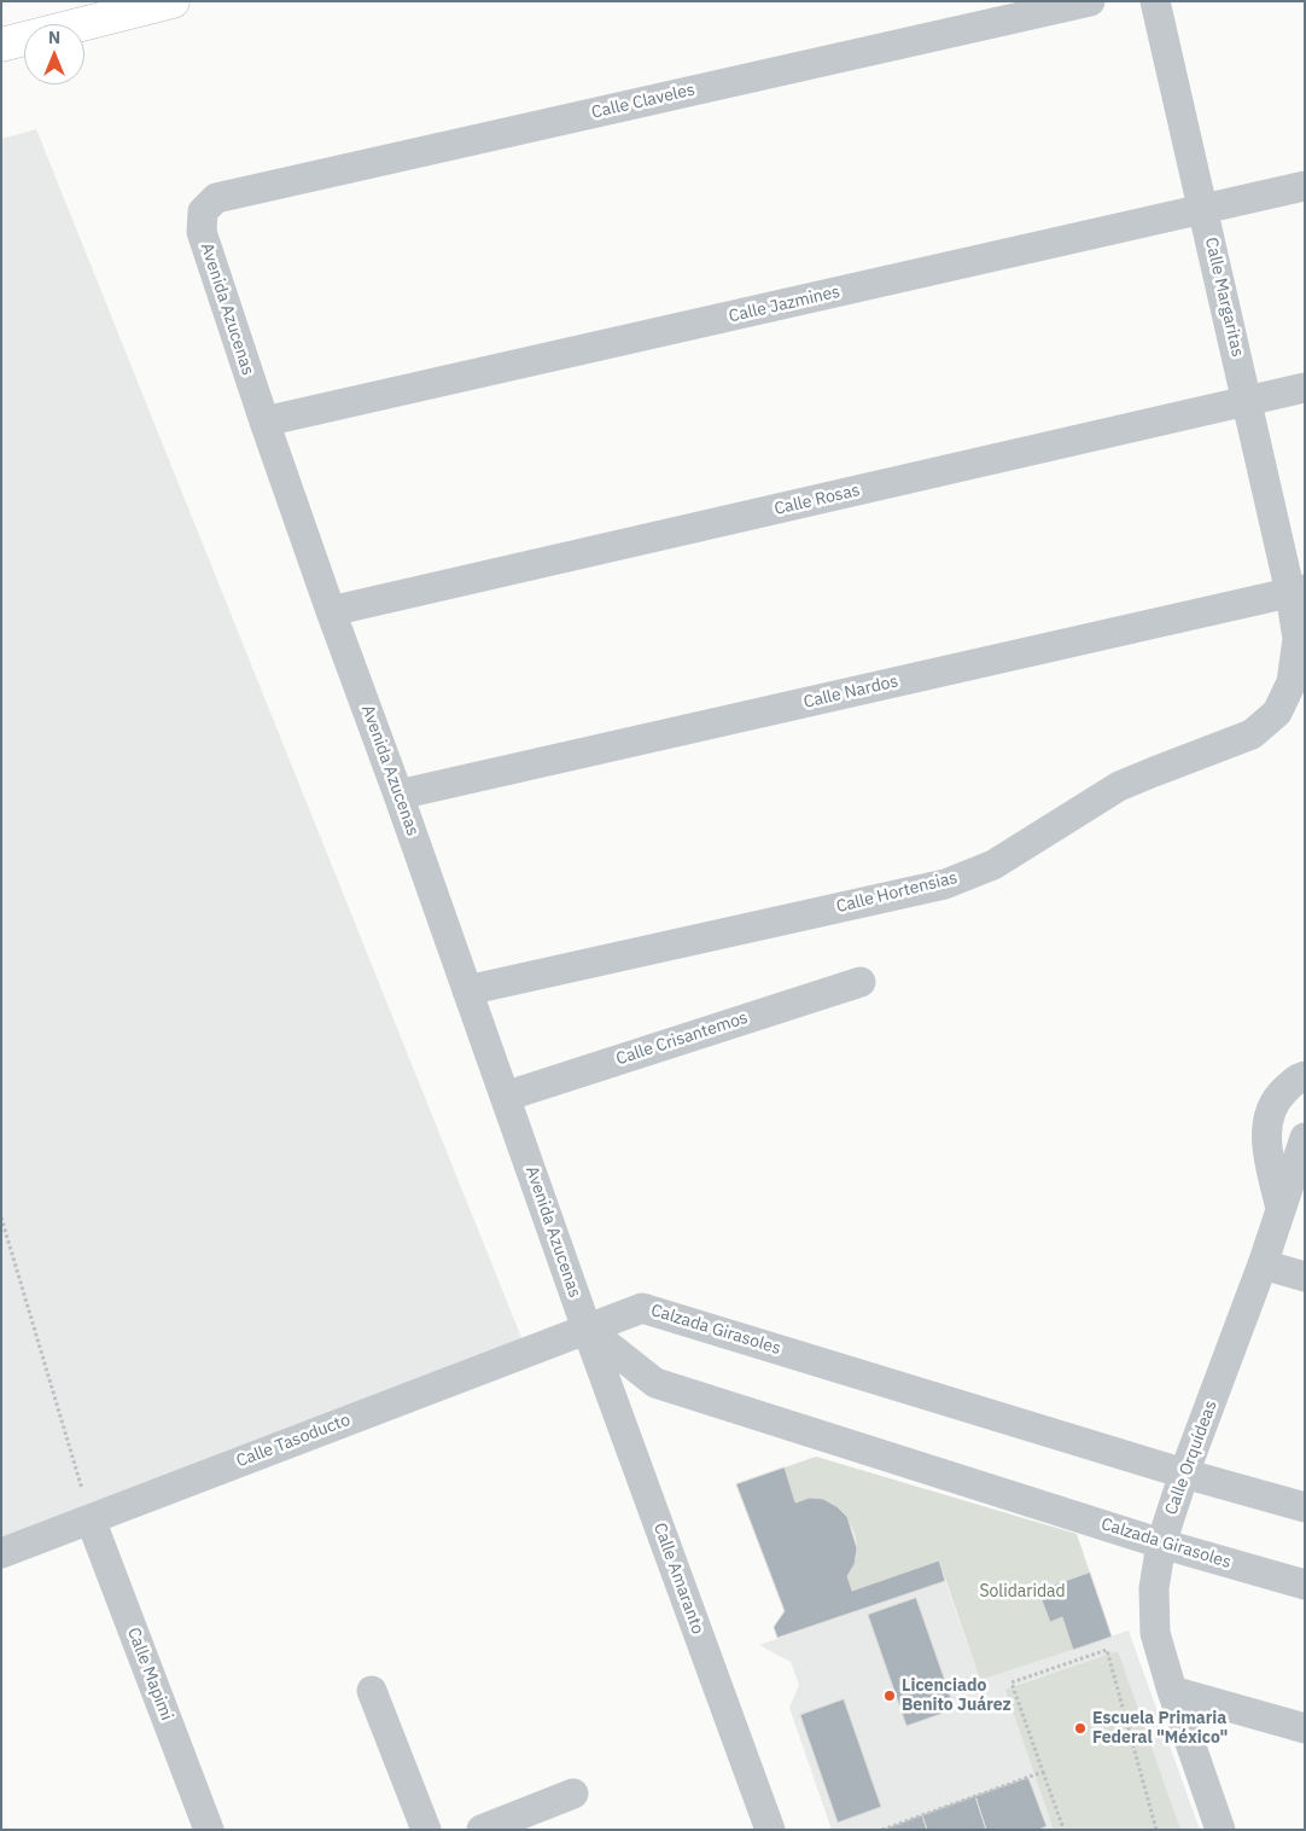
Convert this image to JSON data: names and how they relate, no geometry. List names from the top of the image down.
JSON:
{
  "streets": {
    "street": [
      "Calle Claveles",
      "Calle Margaritas",
      "Calle Jazmines",
      "Avenida Azucenas",
      "Calle Rosas",
      "Calle Nardos",
      "Calle Hortensias",
      "Calle Crisantemos",
      "Calzada Girasoles",
      "Calle Tasoducto",
      "Calle Orquídeas",
      "Calle Amaranto",
      "Calle Mapimi"
    ]
  },
  "crossings": [
    ["Calle Claveles", "Avenida Azucenas"],
    ["Calle Margaritas", "Calle Jazmines"],
    ["Calle Margaritas", "Calle Rosas"],
    ["Calle Margaritas", "Calle Nardos"],
    ["Calle Margaritas", "Calle Hortensias"],
    ["Calle Jazmines", "Avenida Azucenas"],
    ["Avenida Azucenas", "Calle Rosas"],
    ["Avenida Azucenas", "Calle Nardos"],
    ["Avenida Azucenas", "Calle Hortensias"],
    ["Avenida Azucenas", "Calle Crisantemos"],
    ["Avenida Azucenas", "Calzada Girasoles"],
    ["Avenida Azucenas", "Calle Tasoducto"],
    ["Avenida Azucenas", "Calle Amaranto"],
    ["Calle Nardos", "Calle Hortensias"],
    ["Calzada Girasoles", "Calle Tasoducto"],
    ["Calzada Girasoles", "Calle Orquídeas"],
    ["Calzada Girasoles", "Calle Amaranto"],
    ["Calle Tasoducto", "Calle Amaranto"],
    ["Calle Tasoducto", "Calle Mapimi"]
  ],
  "parks": ["Solidaridad"],
  "places": ["Licenciado Benito Juárez", "Escuela Primaria Federal \"México\""],
  "north": "top"
}
